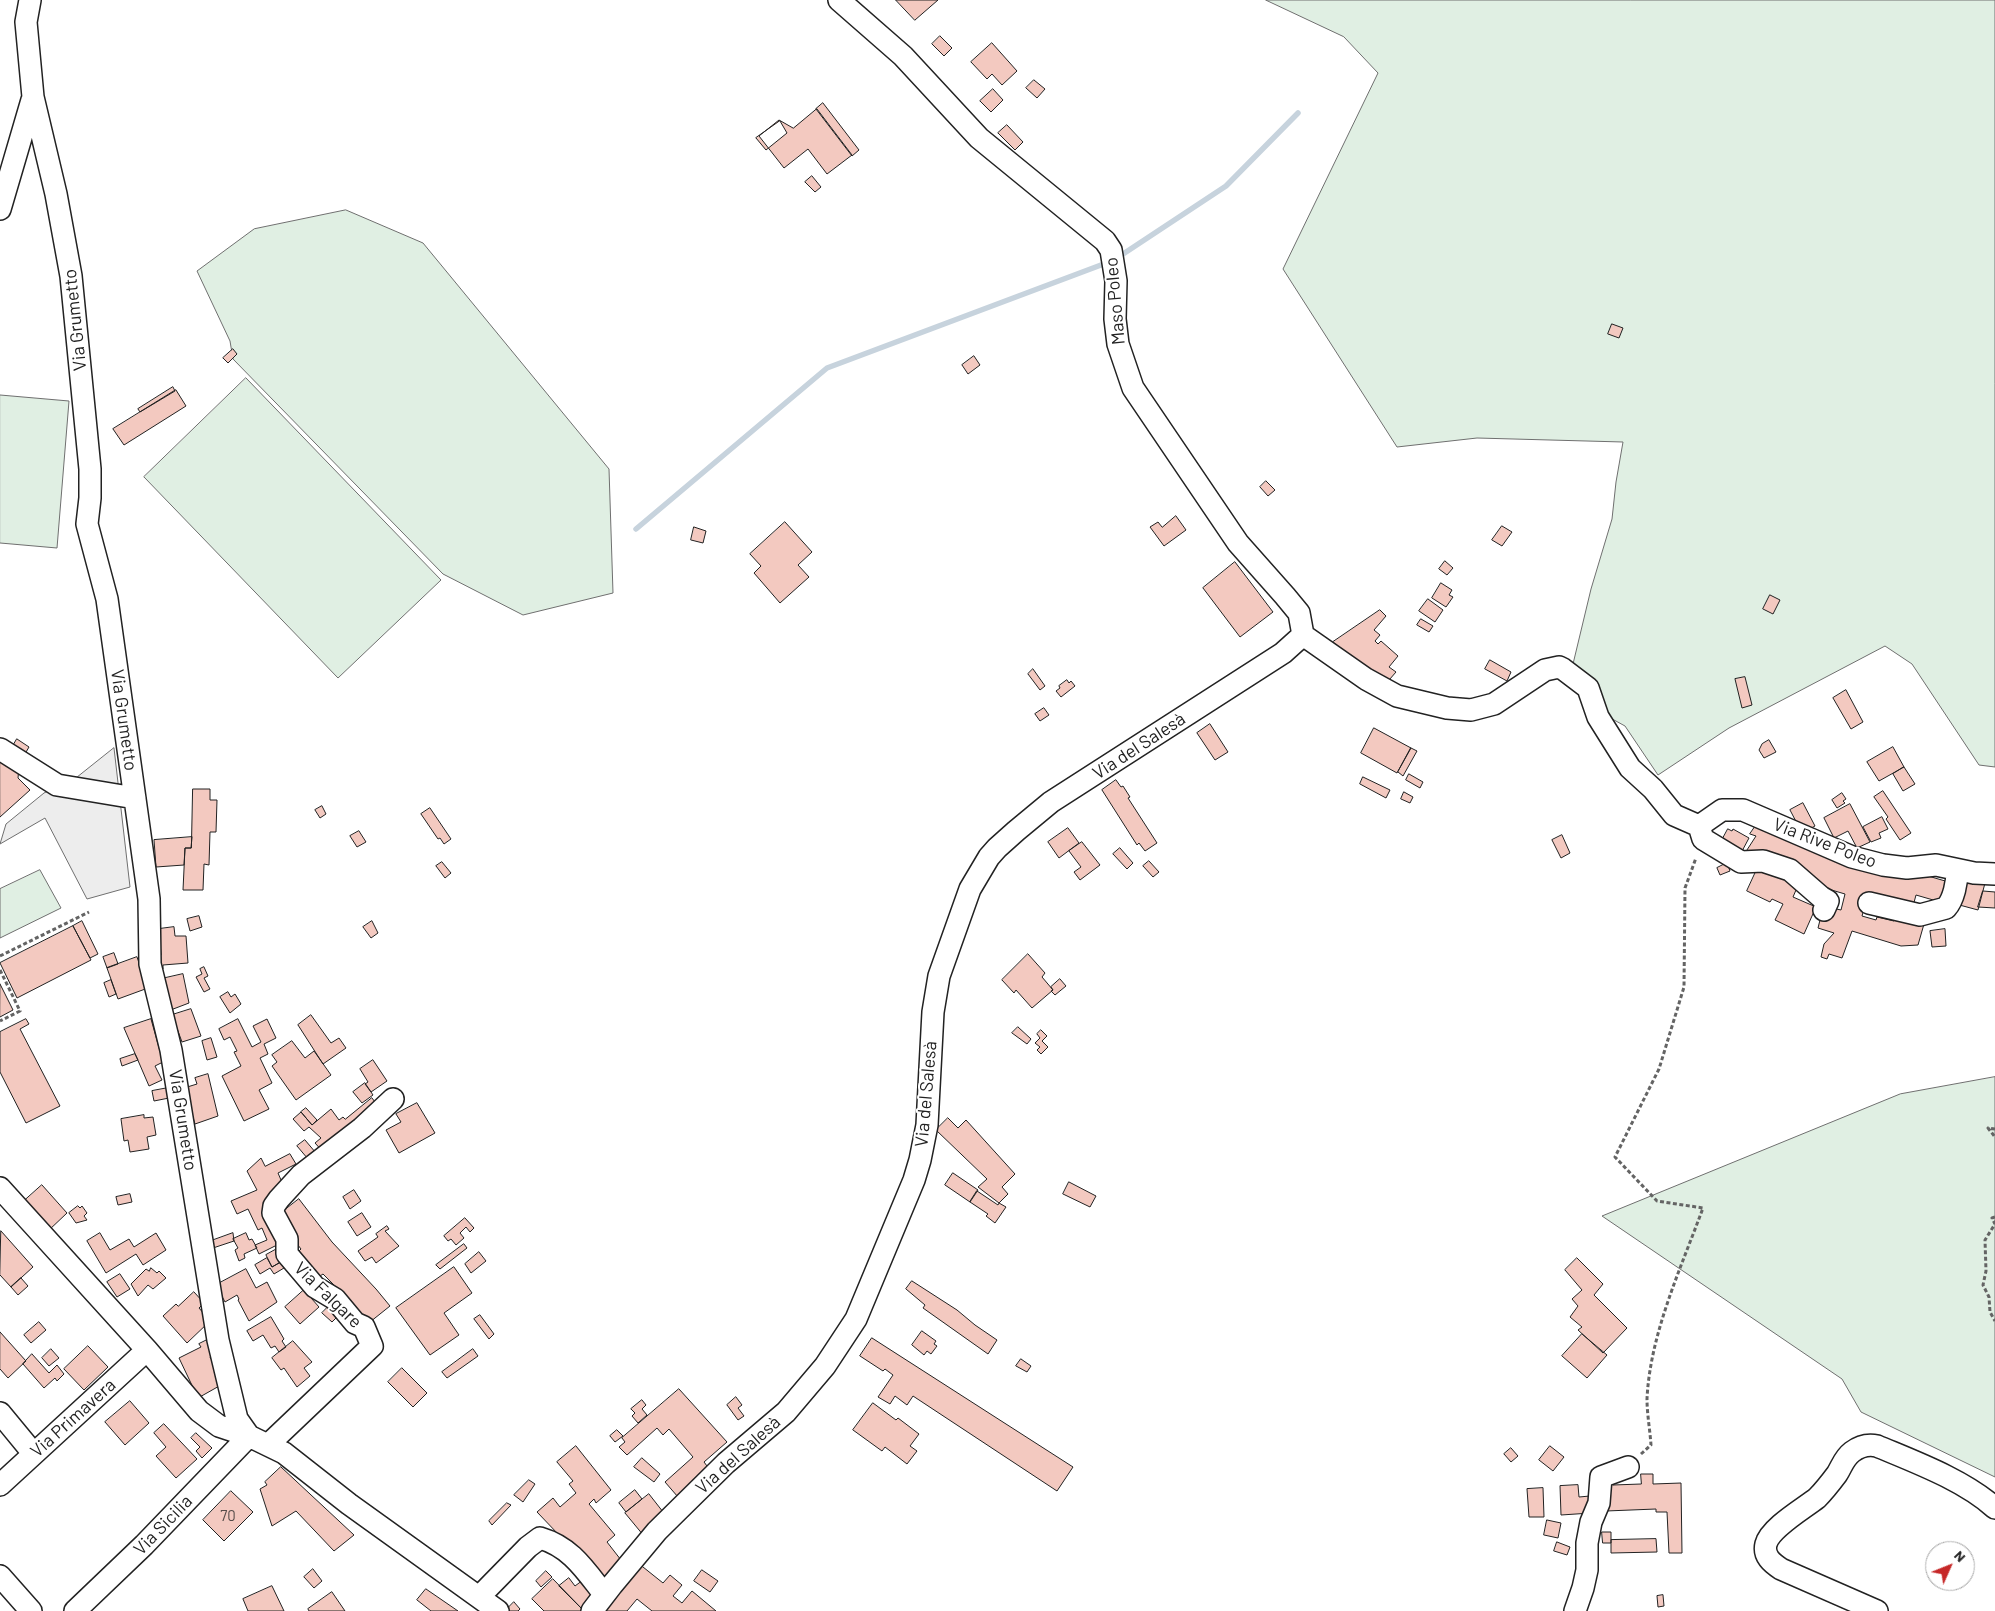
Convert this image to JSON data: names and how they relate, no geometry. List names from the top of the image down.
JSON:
{
  "streets": {
    "street": [
      "Maso Poleo",
      "Via Grumetto",
      "Via del Salesà",
      "Via Rive Poleo",
      "Via Falgare",
      "Via Primavera",
      "Via Sicilia"
    ]
  },
  "crossings": [
    ["Maso Poleo", "Via del Salesà"],
    ["Via Grumetto", "Via Sicilia"]
  ],
  "house_numbers": ["70"],
  "north": "top right"
}
